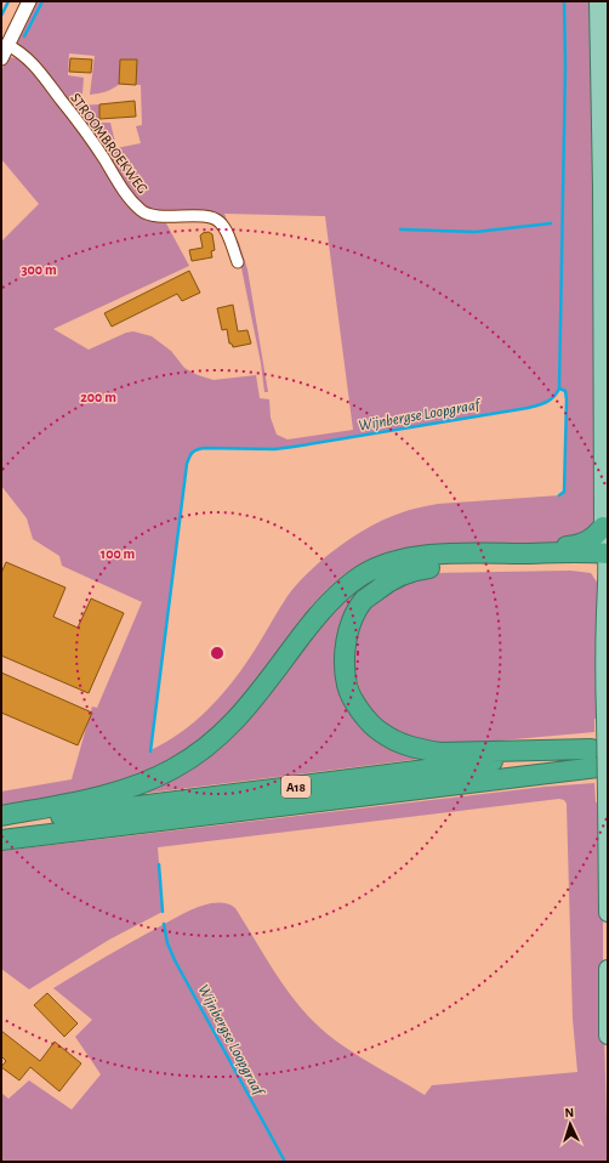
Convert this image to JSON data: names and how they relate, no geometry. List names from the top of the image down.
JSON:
{
  "streets": {
    "highway": ["A18"],
    "street": ["STROOMBROEKWEG"]
  },
  "water": ["Wijnbergse Loopgraaf"],
  "north": "top",
  "rings": ["300 m", "200 m", "100 m"]
}
